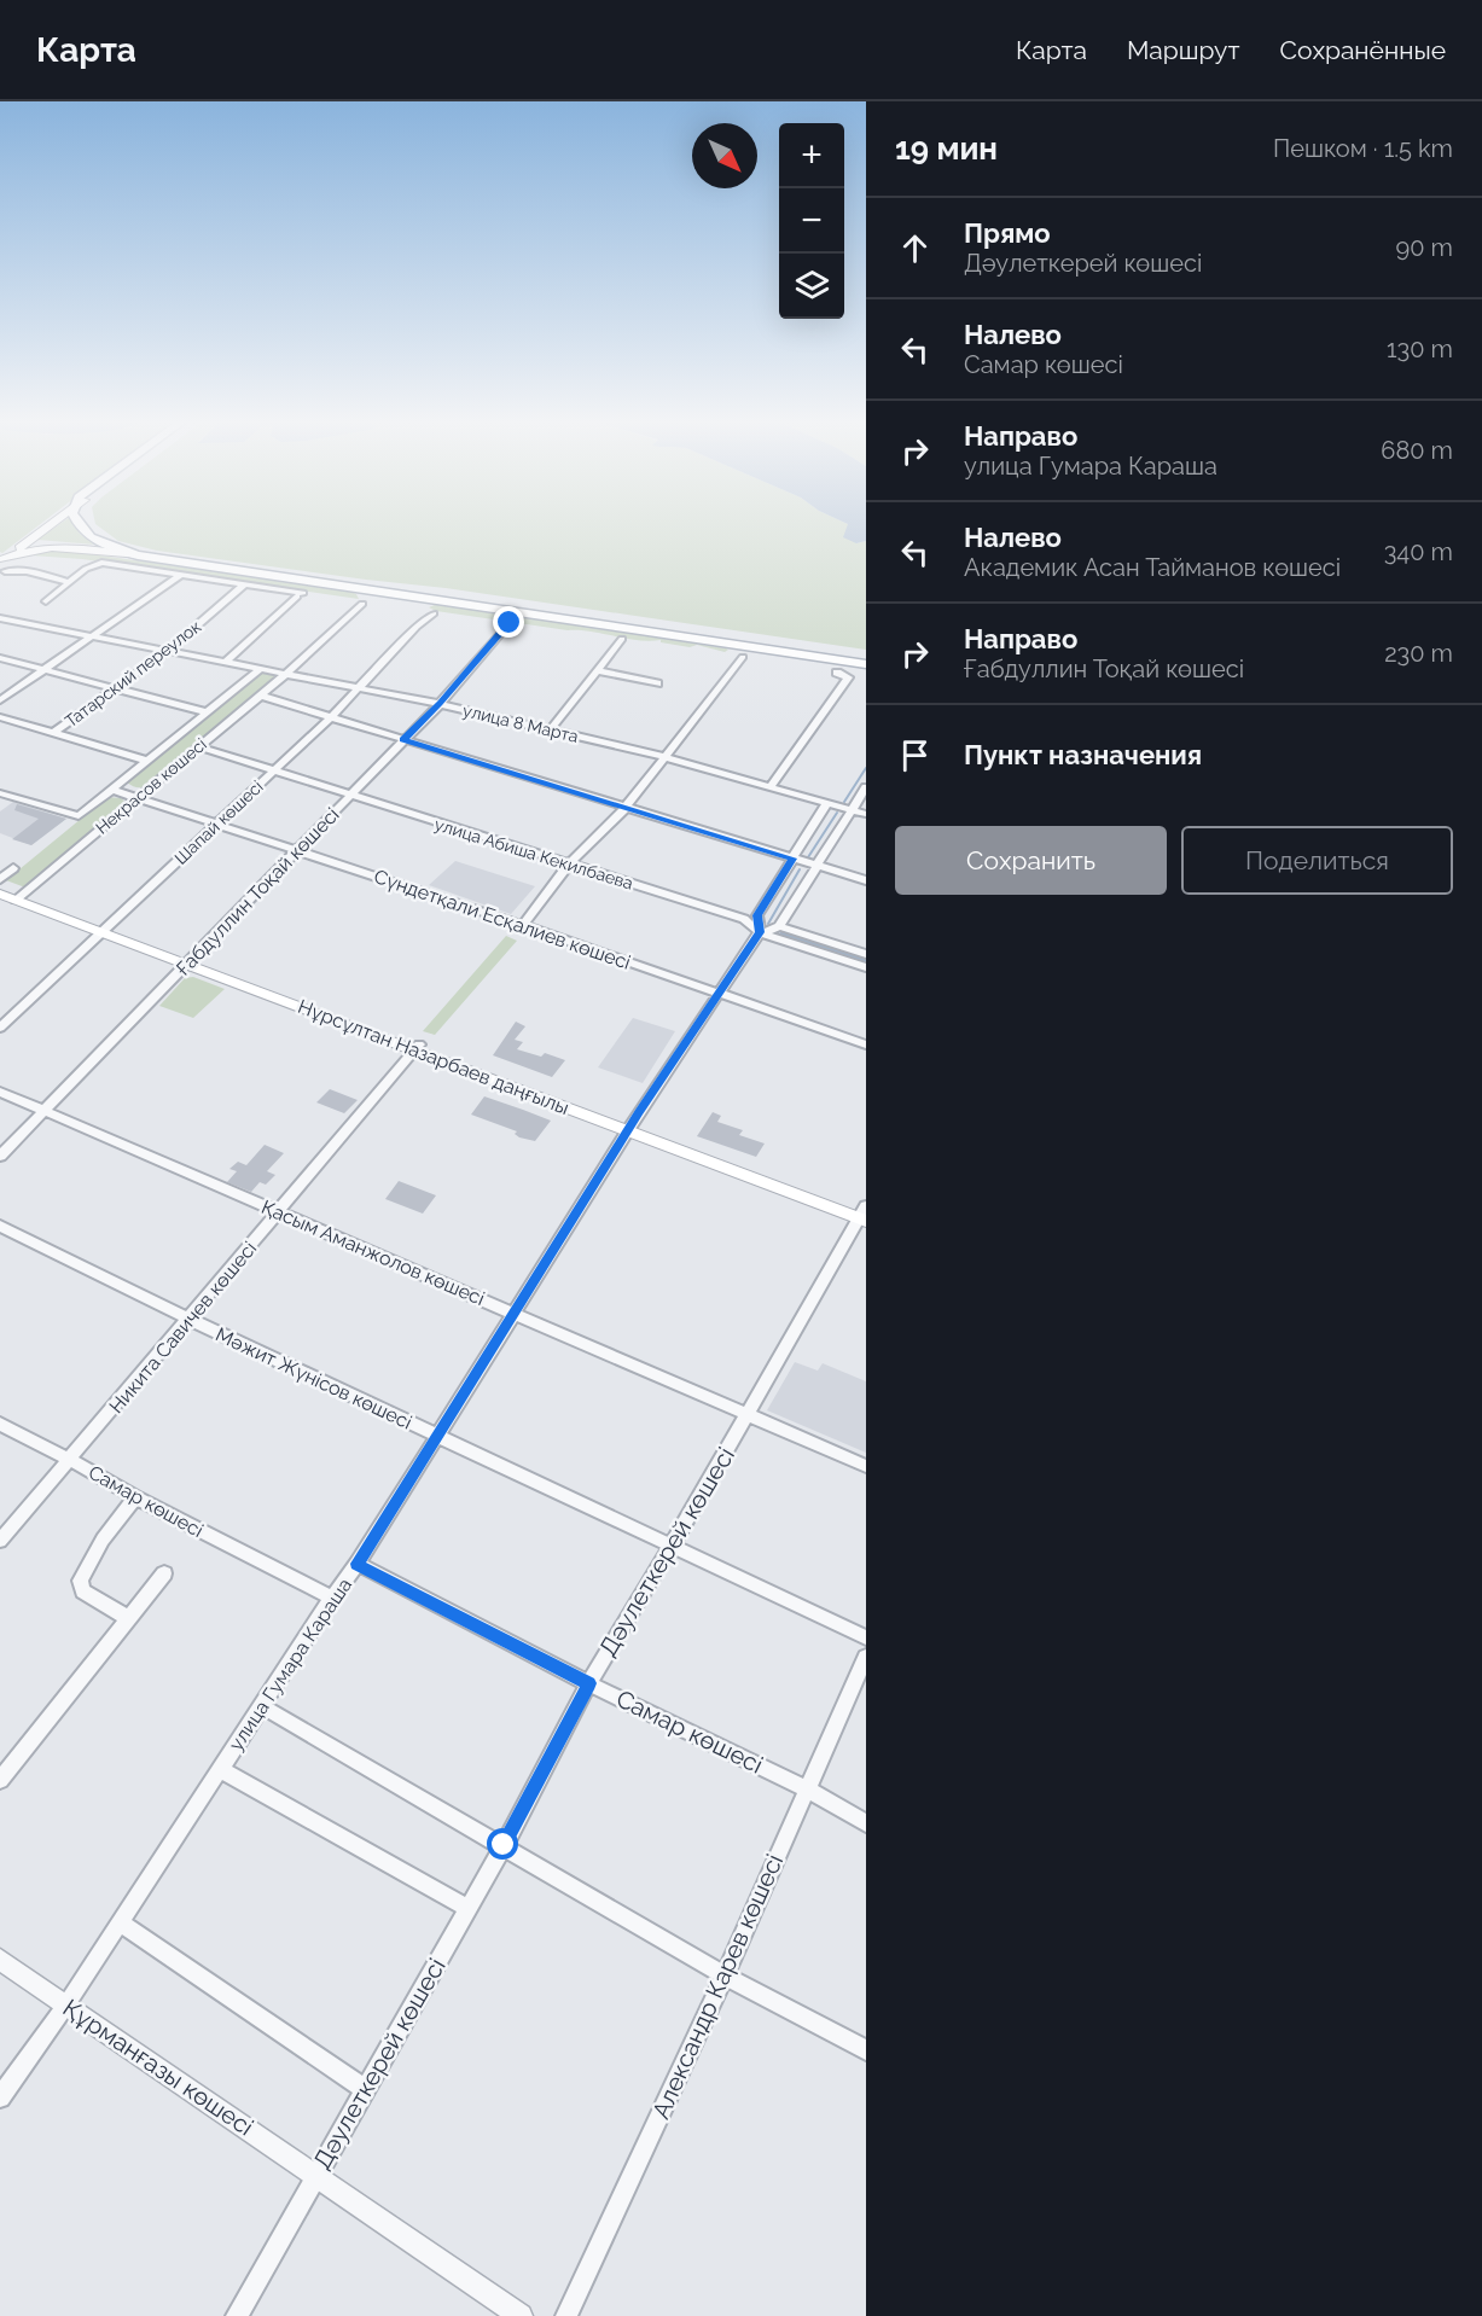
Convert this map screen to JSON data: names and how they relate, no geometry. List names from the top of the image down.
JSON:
{
  "streets": {
    "main road": ["Нұрсұлтан Назарбаев даңғылы"],
    "street": [
      "Татарский переулок",
      "улица 8 Марта",
      "Некрасов көшесі",
      "Шапай көшесі",
      "улица Абиша Кекилбаева",
      "Ғабдуллин Тоқай көшесі",
      "Сүндетқали Есқалиев көшесі",
      "Қасым Аманжолов көшесі",
      "Никита Савичев көшесі",
      "Мәжит Жүнісов көшесі",
      "Самар көшесі",
      "Дәулеткерей көшесі",
      "улица Гумара Караша",
      "Александр Карев көшесі",
      "Құрманғазы көшесі"
    ]
  },
  "crossings": [
    ["Татарский переулок", "улица 8 Марта"],
    ["улица 8 Марта", "Некрасов көшесі"],
    ["улица 8 Марта", "Шапай көшесі"],
    ["улица 8 Марта", "Ғабдуллин Тоқай көшесі"],
    ["улица 8 Марта", "улица Гумара Караша"],
    ["Некрасов көшесі", "улица Абиша Кекилбаева"],
    ["Некрасов көшесі", "Сүндетқали Есқалиев көшесі"],
    ["Некрасов көшесі", "Нұрсұлтан Назарбаев даңғылы"],
    ["Шапай көшесі", "улица Абиша Кекилбаева"],
    ["Шапай көшесі", "Сүндетқали Есқалиев көшесі"],
    ["Шапай көшесі", "Нұрсұлтан Назарбаев даңғылы"],
    ["улица Абиша Кекилбаева", "Ғабдуллин Тоқай көшесі"],
    ["улица Абиша Кекилбаева", "улица Гумара Караша"],
    ["Ғабдуллин Тоқай көшесі", "Сүндетқали Есқалиев көшесі"],
    ["Ғабдуллин Тоқай көшесі", "Нұрсұлтан Назарбаев даңғылы"],
    ["Ғабдуллин Тоқай көшесі", "Қасым Аманжолов көшесі"],
    ["Сүндетқали Есқалиев көшесі", "улица Гумара Караша"],
    ["Нұрсұлтан Назарбаев даңғылы", "Никита Савичев көшесі"],
    ["Нұрсұлтан Назарбаев даңғылы", "Дәулеткерей көшесі"],
    ["Нұрсұлтан Назарбаев даңғылы", "улица Гумара Караша"],
    ["Қасым Аманжолов көшесі", "Никита Савичев көшесі"],
    ["Қасым Аманжолов көшесі", "Дәулеткерей көшесі"],
    ["Қасым Аманжолов көшесі", "улица Гумара Караша"],
    ["Никита Савичев көшесі", "Мәжит Жүнісов көшесі"],
    ["Никита Савичев көшесі", "Самар көшесі"],
    ["Мәжит Жүнісов көшесі", "Дәулеткерей көшесі"],
    ["Мәжит Жүнісов көшесі", "улица Гумара Караша"],
    ["Самар көшесі", "Дәулеткерей көшесі"],
    ["Самар көшесі", "улица Гумара Караша"],
    ["Самар көшесі", "Александр Карев көшесі"],
    ["Дәулеткерей көшесі", "Құрманғазы көшесі"],
    ["улица Гумара Караша", "Құрманғазы көшесі"]
  ],
  "north": "bottom right",
  "page": {
    "header": "Карта",
    "nav": ["Карта", "Маршрут", "Сохранённые"],
    "heading": ["19 мин", "Пешком · 1.5 km"],
    "map_buttons": ["+", "−"],
    "list": [
      ["Прямо", "Дәулеткерей көшесі", "90 m"],
      ["Налево", "Самар көшесі", "130 m"],
      ["Направо", "улица Гумара Караша", "680 m"],
      ["Налево", "Академик Асан Тайманов көшесі", "340 m"],
      ["Направо", "Ғабдуллин Тоқай көшесі", "230 m"],
      "Пункт назначения"
    ],
    "buttons": ["Сохранить", "Поделиться"]
  }
}
